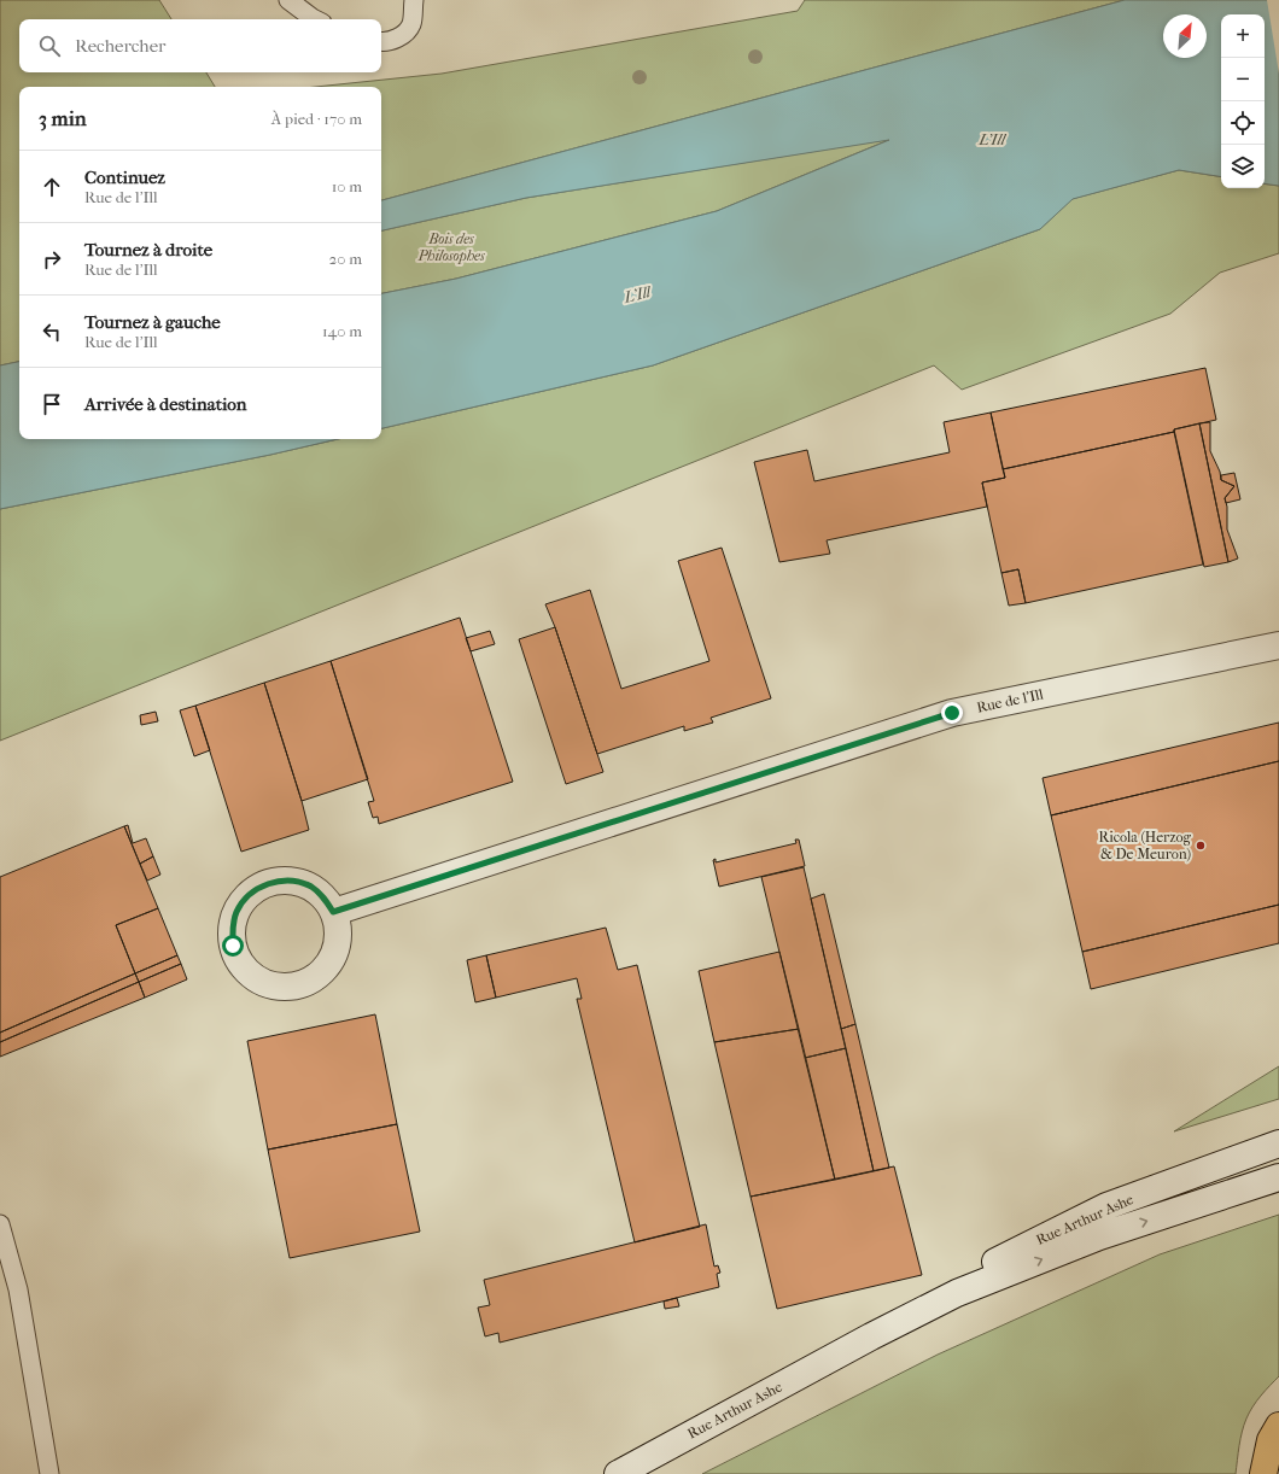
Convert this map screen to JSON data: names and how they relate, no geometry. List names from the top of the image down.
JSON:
{
  "streets": {
    "main road": ["Rue de l'Ill", "Rue Arthur Ashe"]
  },
  "water": ["L'Ill"],
  "parks": ["Bois des Philosophes"],
  "places": ["Ricola (Herzog & De Meuron)"],
  "north": "top right",
  "page": {
    "map_buttons": ["+", "−"],
    "search": "Rechercher",
    "heading": ["3 min", "À pied · 170 m"],
    "list": [
      ["Continuez", "Rue de l'Ill", "10 m"],
      ["Tournez à droite", "Rue de l'Ill", "20 m"],
      ["Tournez à gauche", "Rue de l'Ill", "140 m"],
      "Arrivée à destination"
    ]
  }
}
